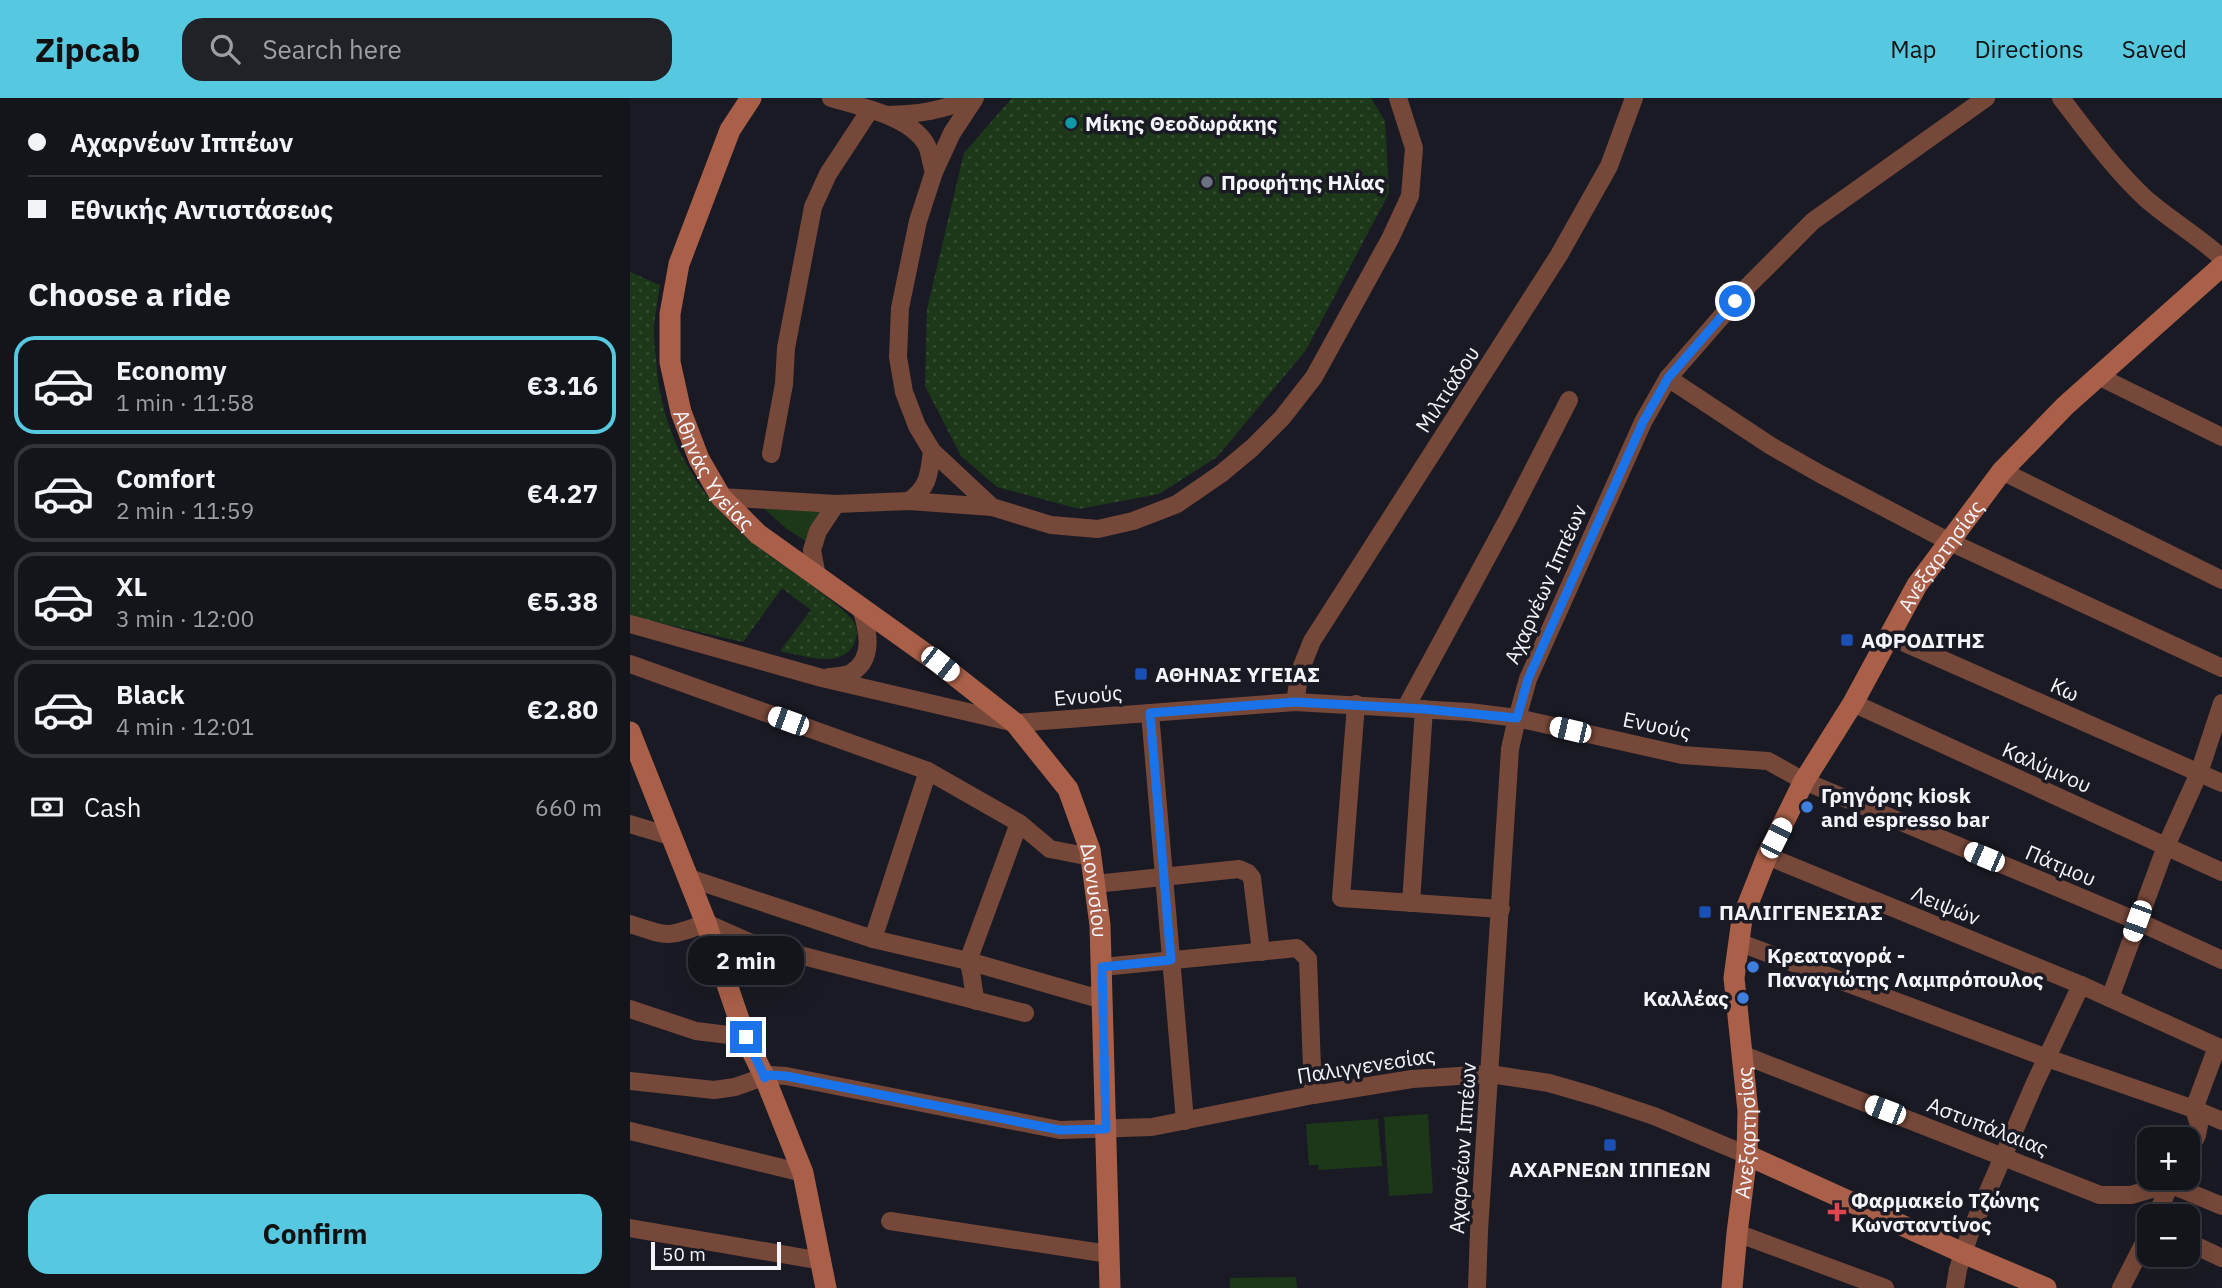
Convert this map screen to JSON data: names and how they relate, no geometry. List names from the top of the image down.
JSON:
{
  "streets": {
    "street": [
      "Μιλτιάδου",
      "Αθηνάς Υγείας",
      "Ανεξαρτησίας",
      "Αχαρνέων Ιππέων",
      "Κω",
      "Ενυούς",
      "Καλύμνου",
      "Πάτμου",
      "Διονυσίου",
      "Λειψών",
      "Παλιγγενεσίας",
      "Αστυπάλαιας"
    ]
  },
  "crossings": [
    ["Μιλτιάδου", "Ενυούς"],
    ["Αθηνάς Υγείας", "Ενυούς"],
    ["Αθηνάς Υγείας", "Διονυσίου"],
    ["Ανεξαρτησίας", "Κω"],
    ["Ανεξαρτησίας", "Ενυούς"],
    ["Ανεξαρτησίας", "Καλύμνου"],
    ["Ανεξαρτησίας", "Πάτμου"],
    ["Ανεξαρτησίας", "Λειψών"],
    ["Ανεξαρτησίας", "Παλιγγενεσίας"],
    ["Ανεξαρτησίας", "Αστυπάλαιας"],
    ["Αχαρνέων Ιππέων", "Ενυούς"],
    ["Αχαρνέων Ιππέων", "Παλιγγενεσίας"],
    ["Ενυούς", "Πάτμου"],
    ["Ενυούς", "Διονυσίου"],
    ["Διονυσίου", "Παλιγγενεσίας"]
  ],
  "places": {
    "other": [
      "Μίκης Θεοδωράκης",
      "Προφήτης Ηλίας",
      "Γρηγόρης kiosk and espresso bar",
      "Κρεαταγορά - Παναγιώτης Λαμπρόπουλος",
      "Καλλέας"
    ],
    "transit": [
      "ΑΦΡΟΔΙΤΗΣ",
      "ΑΘΗΝΑΣ ΥΓΕΙΑΣ",
      "ΠΑΛΙΓΓΕΝΕΣΙΑΣ",
      "ΑΧΑΡΝΕΩΝ ΙΠΠΕΩΝ"
    ],
    "health": ["Φαρμακείο Τζώνης Κωνσταντίνος"]
  },
  "scale_bar": "50 m",
  "page": {
    "header": "Zipcab",
    "search": "Search here",
    "nav": ["Map", "Directions", "Saved"],
    "banner": ["Αχαρνέων Ιππέων", "Εθνικής Αντιστάσεως"],
    "heading": "Choose a ride",
    "list": [
      {
        "name": "Economy",
        "note": "1 min · 11:58",
        "value": "€3.16"
      },
      {
        "name": "Comfort",
        "note": "2 min · 11:59",
        "value": "€4.27"
      },
      {
        "name": "XL",
        "note": "3 min · 12:00",
        "value": "€5.38"
      },
      {
        "name": "Black",
        "note": "4 min · 12:01",
        "value": "€2.80"
      }
    ],
    "pay": ["Cash", "660 m"],
    "bubble": "2 min",
    "map_buttons": ["+", "−"],
    "buttons": "Confirm",
    "scale": "50 m"
  }
}
